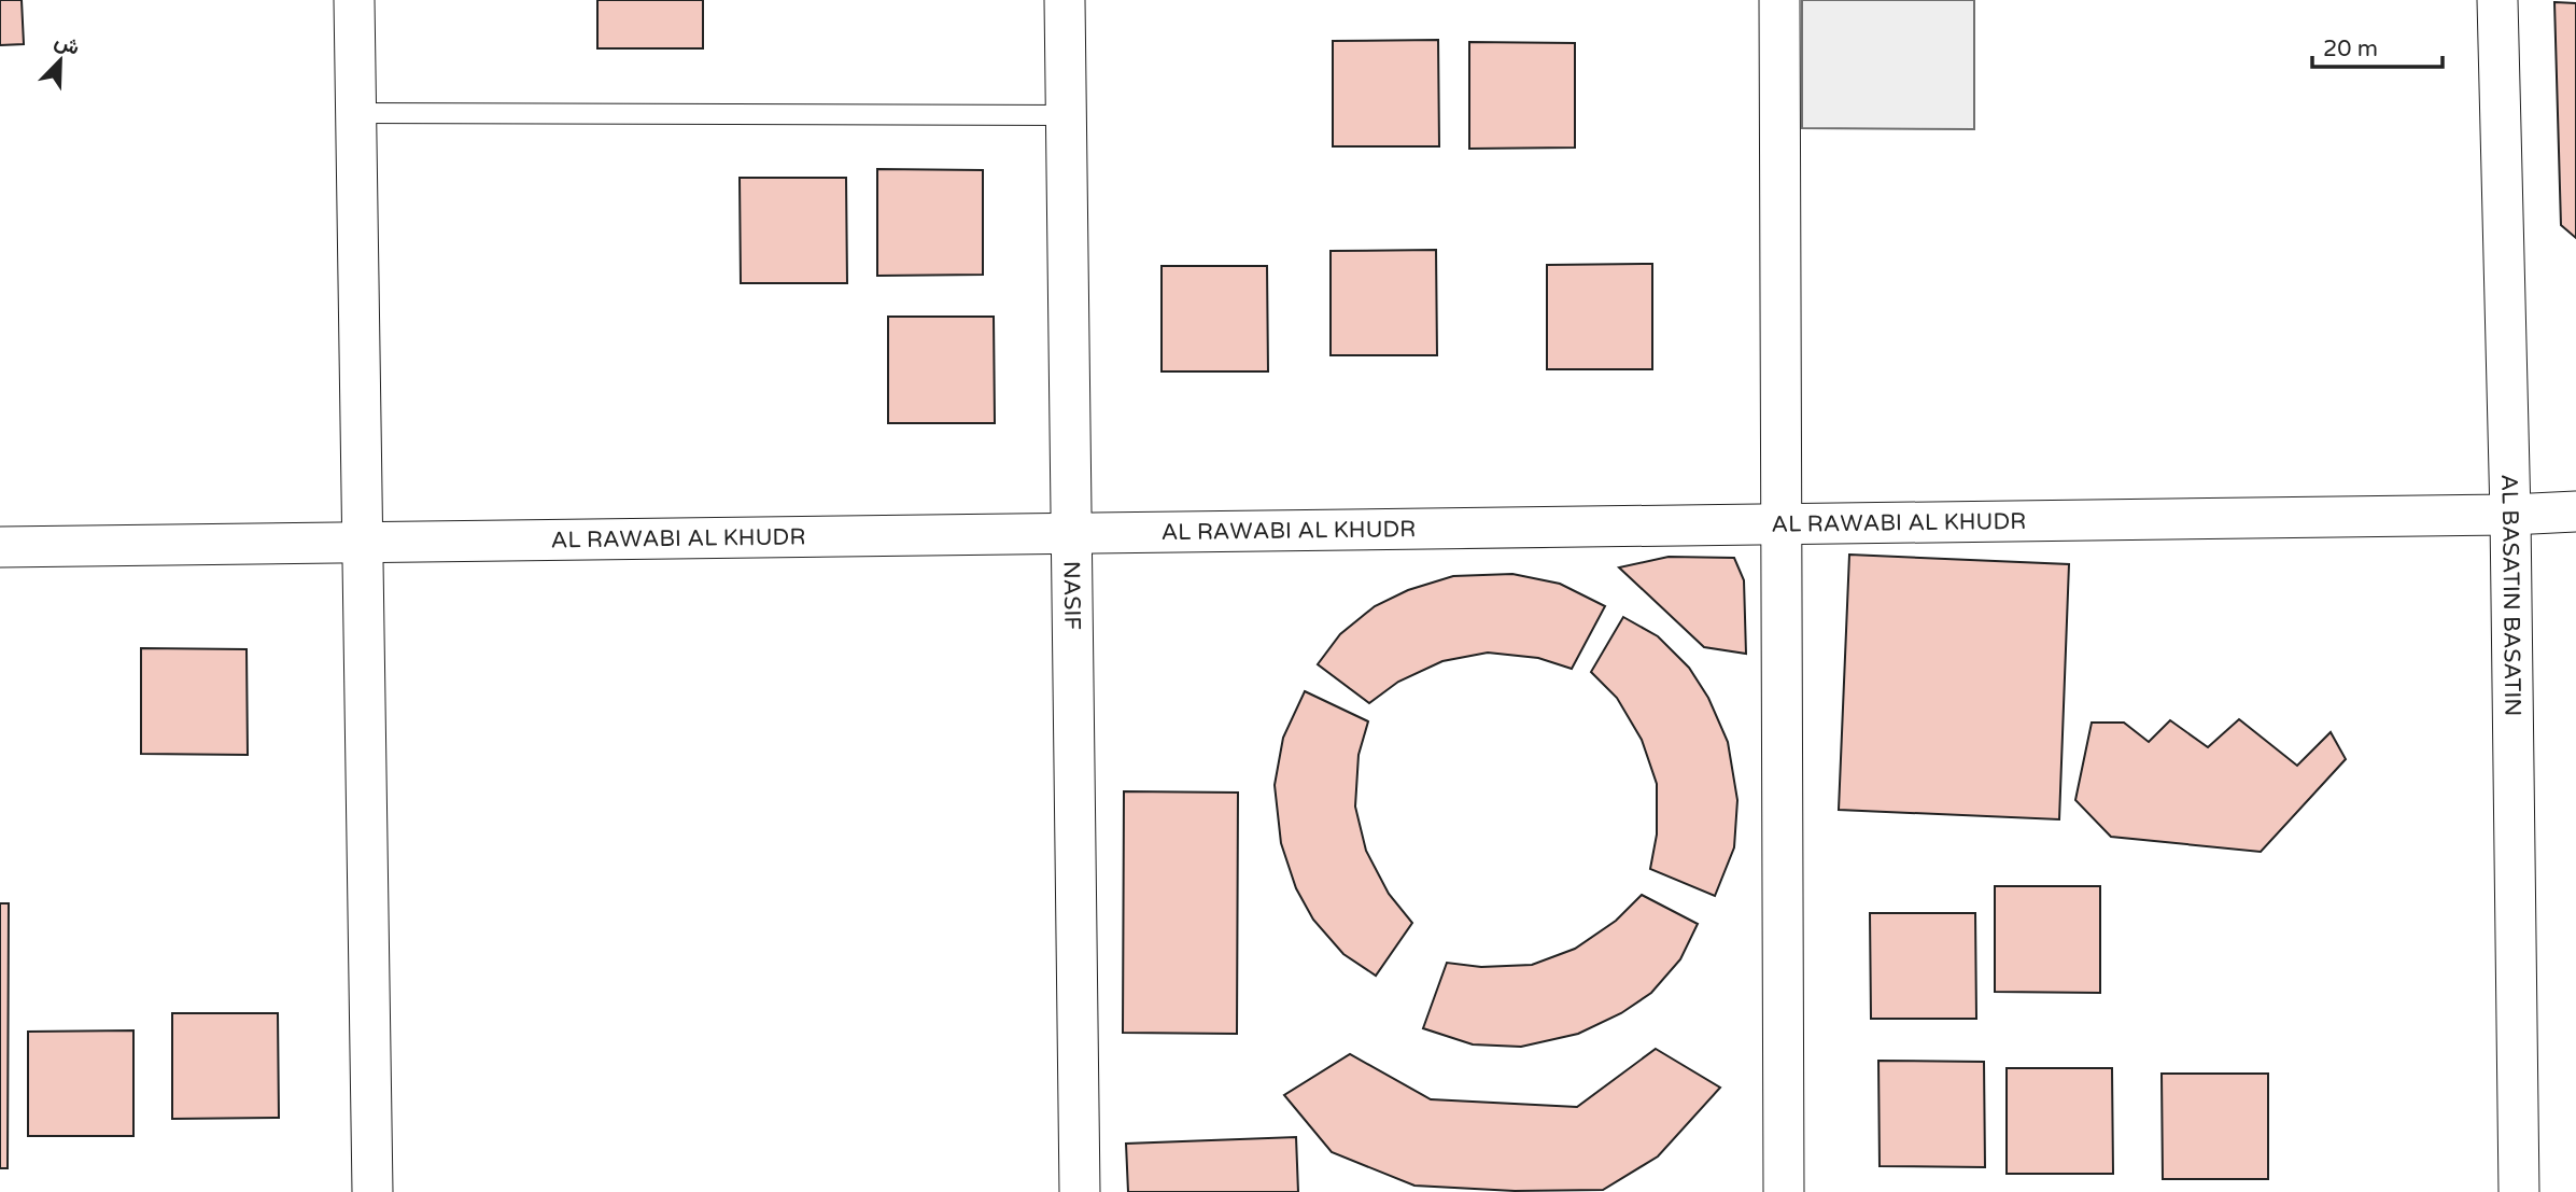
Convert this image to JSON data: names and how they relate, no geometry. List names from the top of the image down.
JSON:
{
  "streets": {
    "street": ["AL RAWABI AL KHUDR", "AL BASATIN BASATIN", "NASIF"]
  },
  "crossings": [
    ["AL RAWABI AL KHUDR", "AL BASATIN BASATIN"],
    ["AL RAWABI AL KHUDR", "NASIF"]
  ],
  "scale_bar": "20 m",
  "north": "top right"
}
